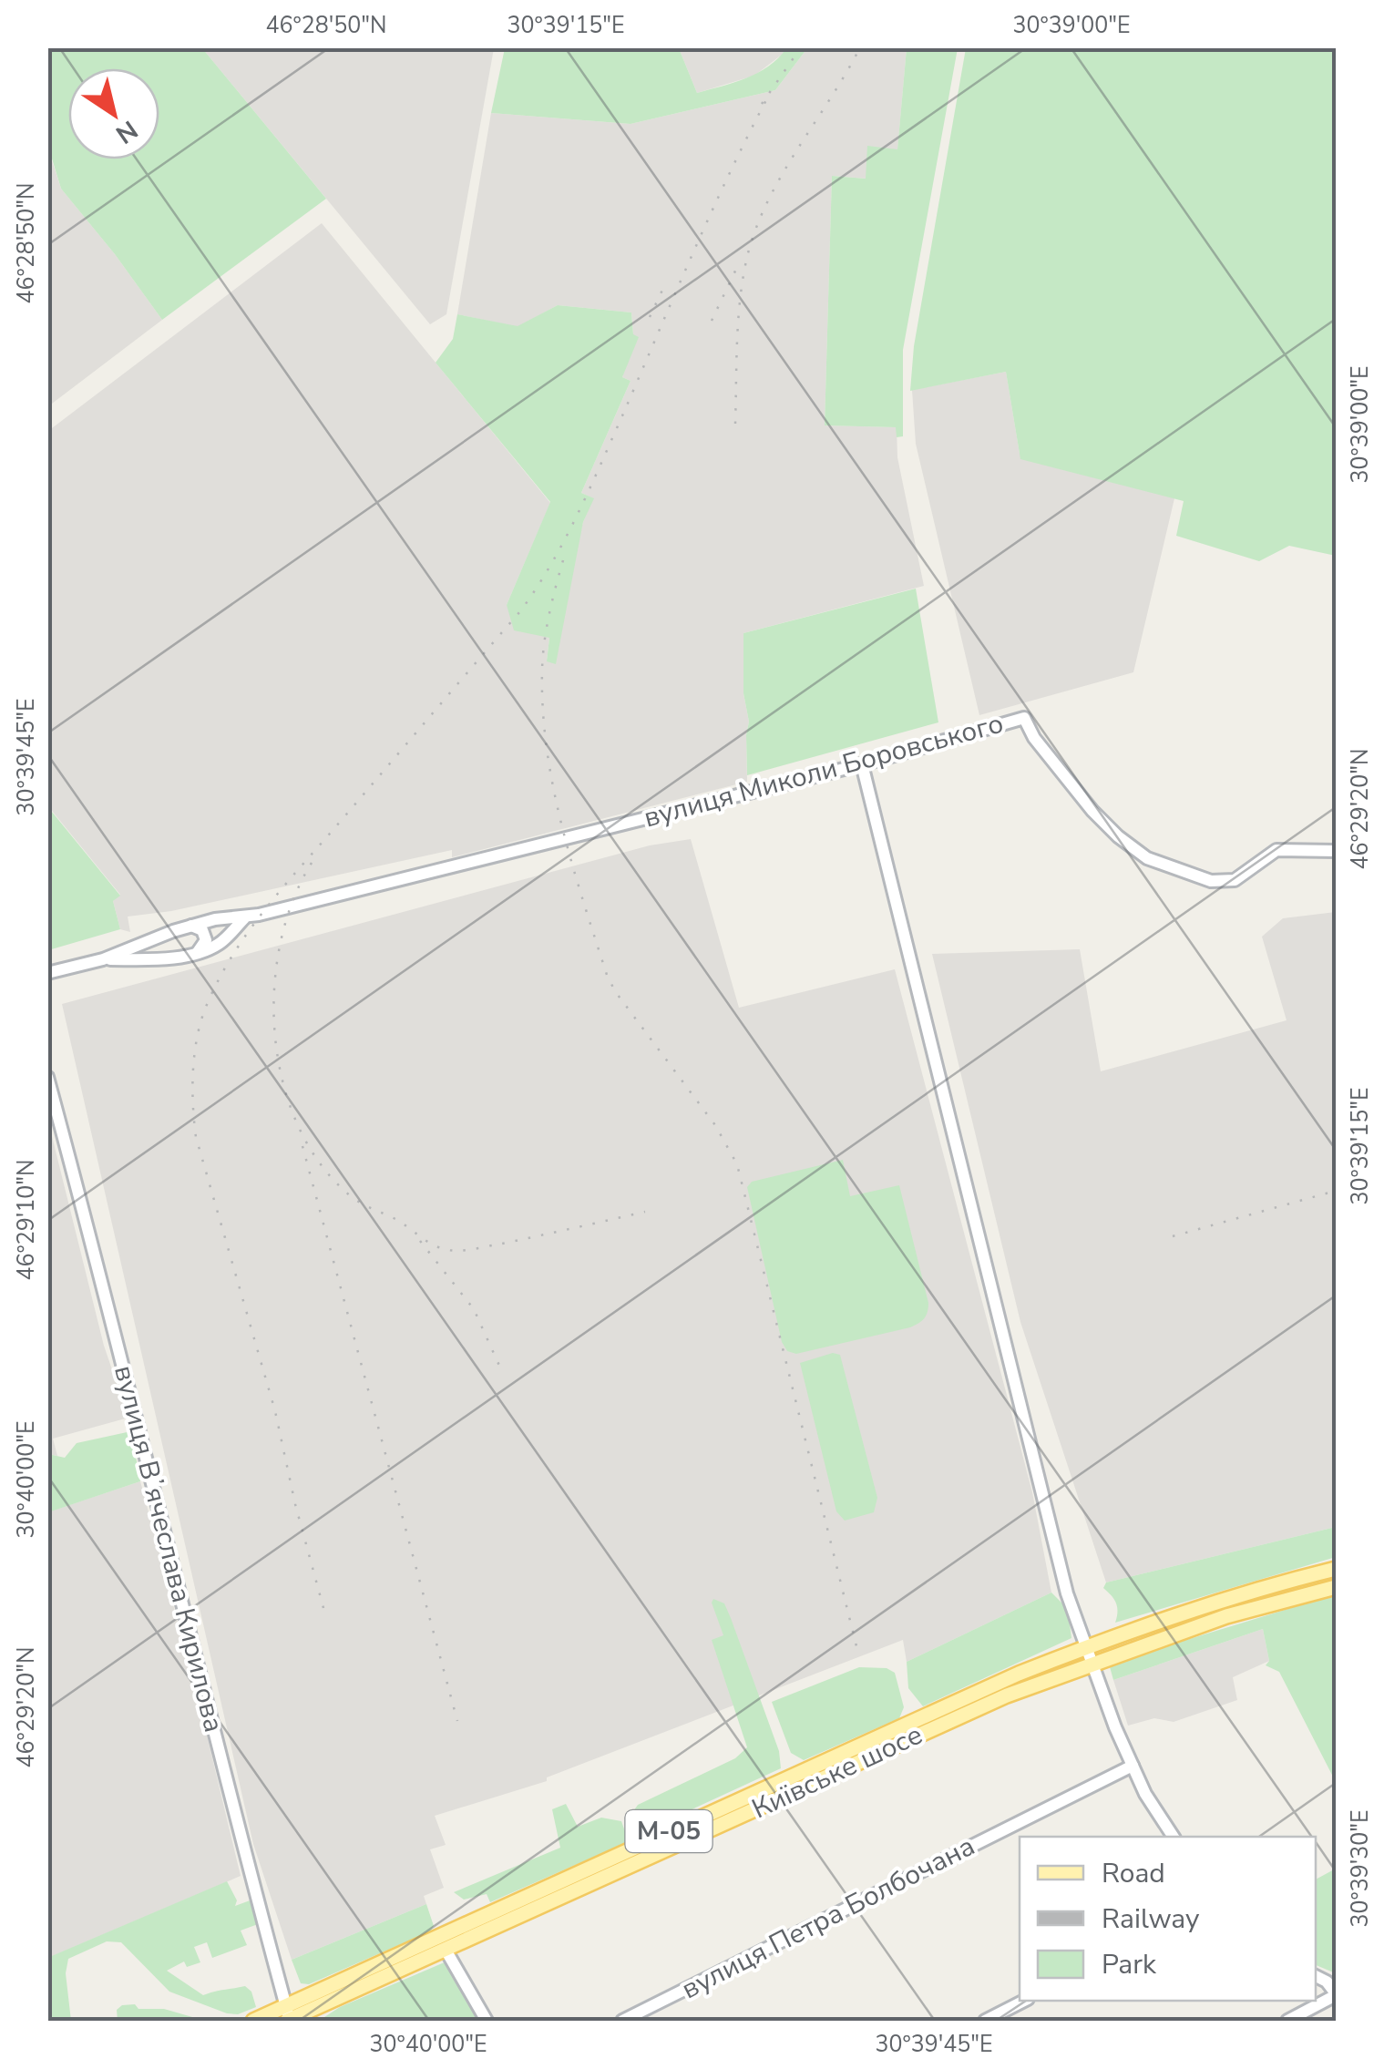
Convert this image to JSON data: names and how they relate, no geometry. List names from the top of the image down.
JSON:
{
  "streets": {
    "main road": ["Київське шосе", "М-05"],
    "street": ["вулиця Миколи Боровського", "вулиця Вʼячеслава Кирилова", "вулиця Петра Болбочана"]
  },
  "crossings": [
    ["вулиця Вʼячеслава Кирилова", "Київське шосе"],
    ["вулиця Вʼячеслава Кирилова", "М-05"],
    ["Київське шосе", "М-05"]
  ],
  "legend": ["Road", "Railway", "Park"],
  "north": "bottom right",
  "coordinates": [
    "46°28'50\"N",
    "30°39'15\"E",
    "30°39'00\"E",
    "30°39'45\"E",
    "46°29'20\"N",
    "46°29'10\"N",
    "30°40'00\"E",
    "30°39'30\"E"
  ]
}
